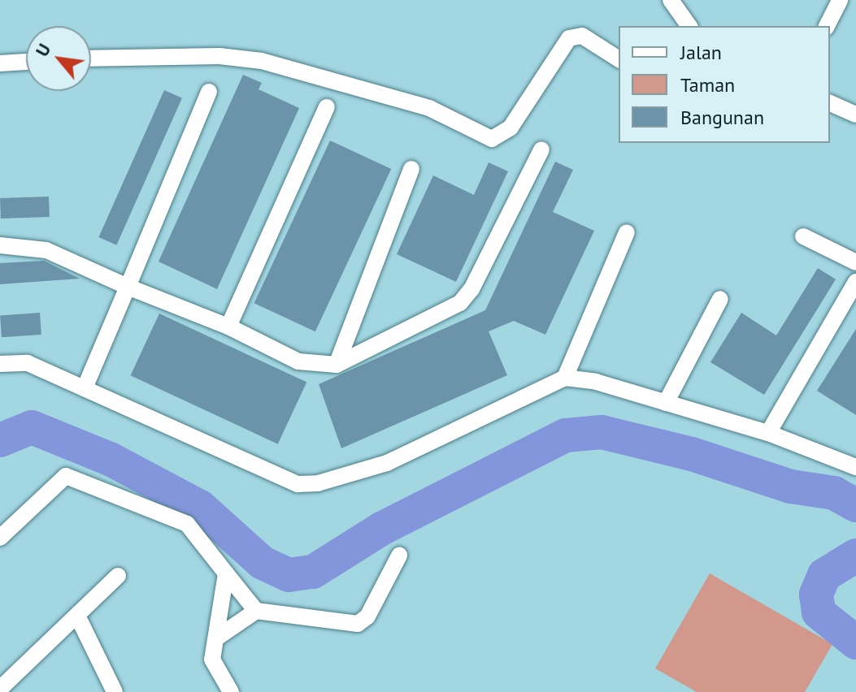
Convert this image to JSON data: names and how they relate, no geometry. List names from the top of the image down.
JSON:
{
  "legend": ["Jalan", "Taman", "Bangunan"],
  "north": "top left"
}
